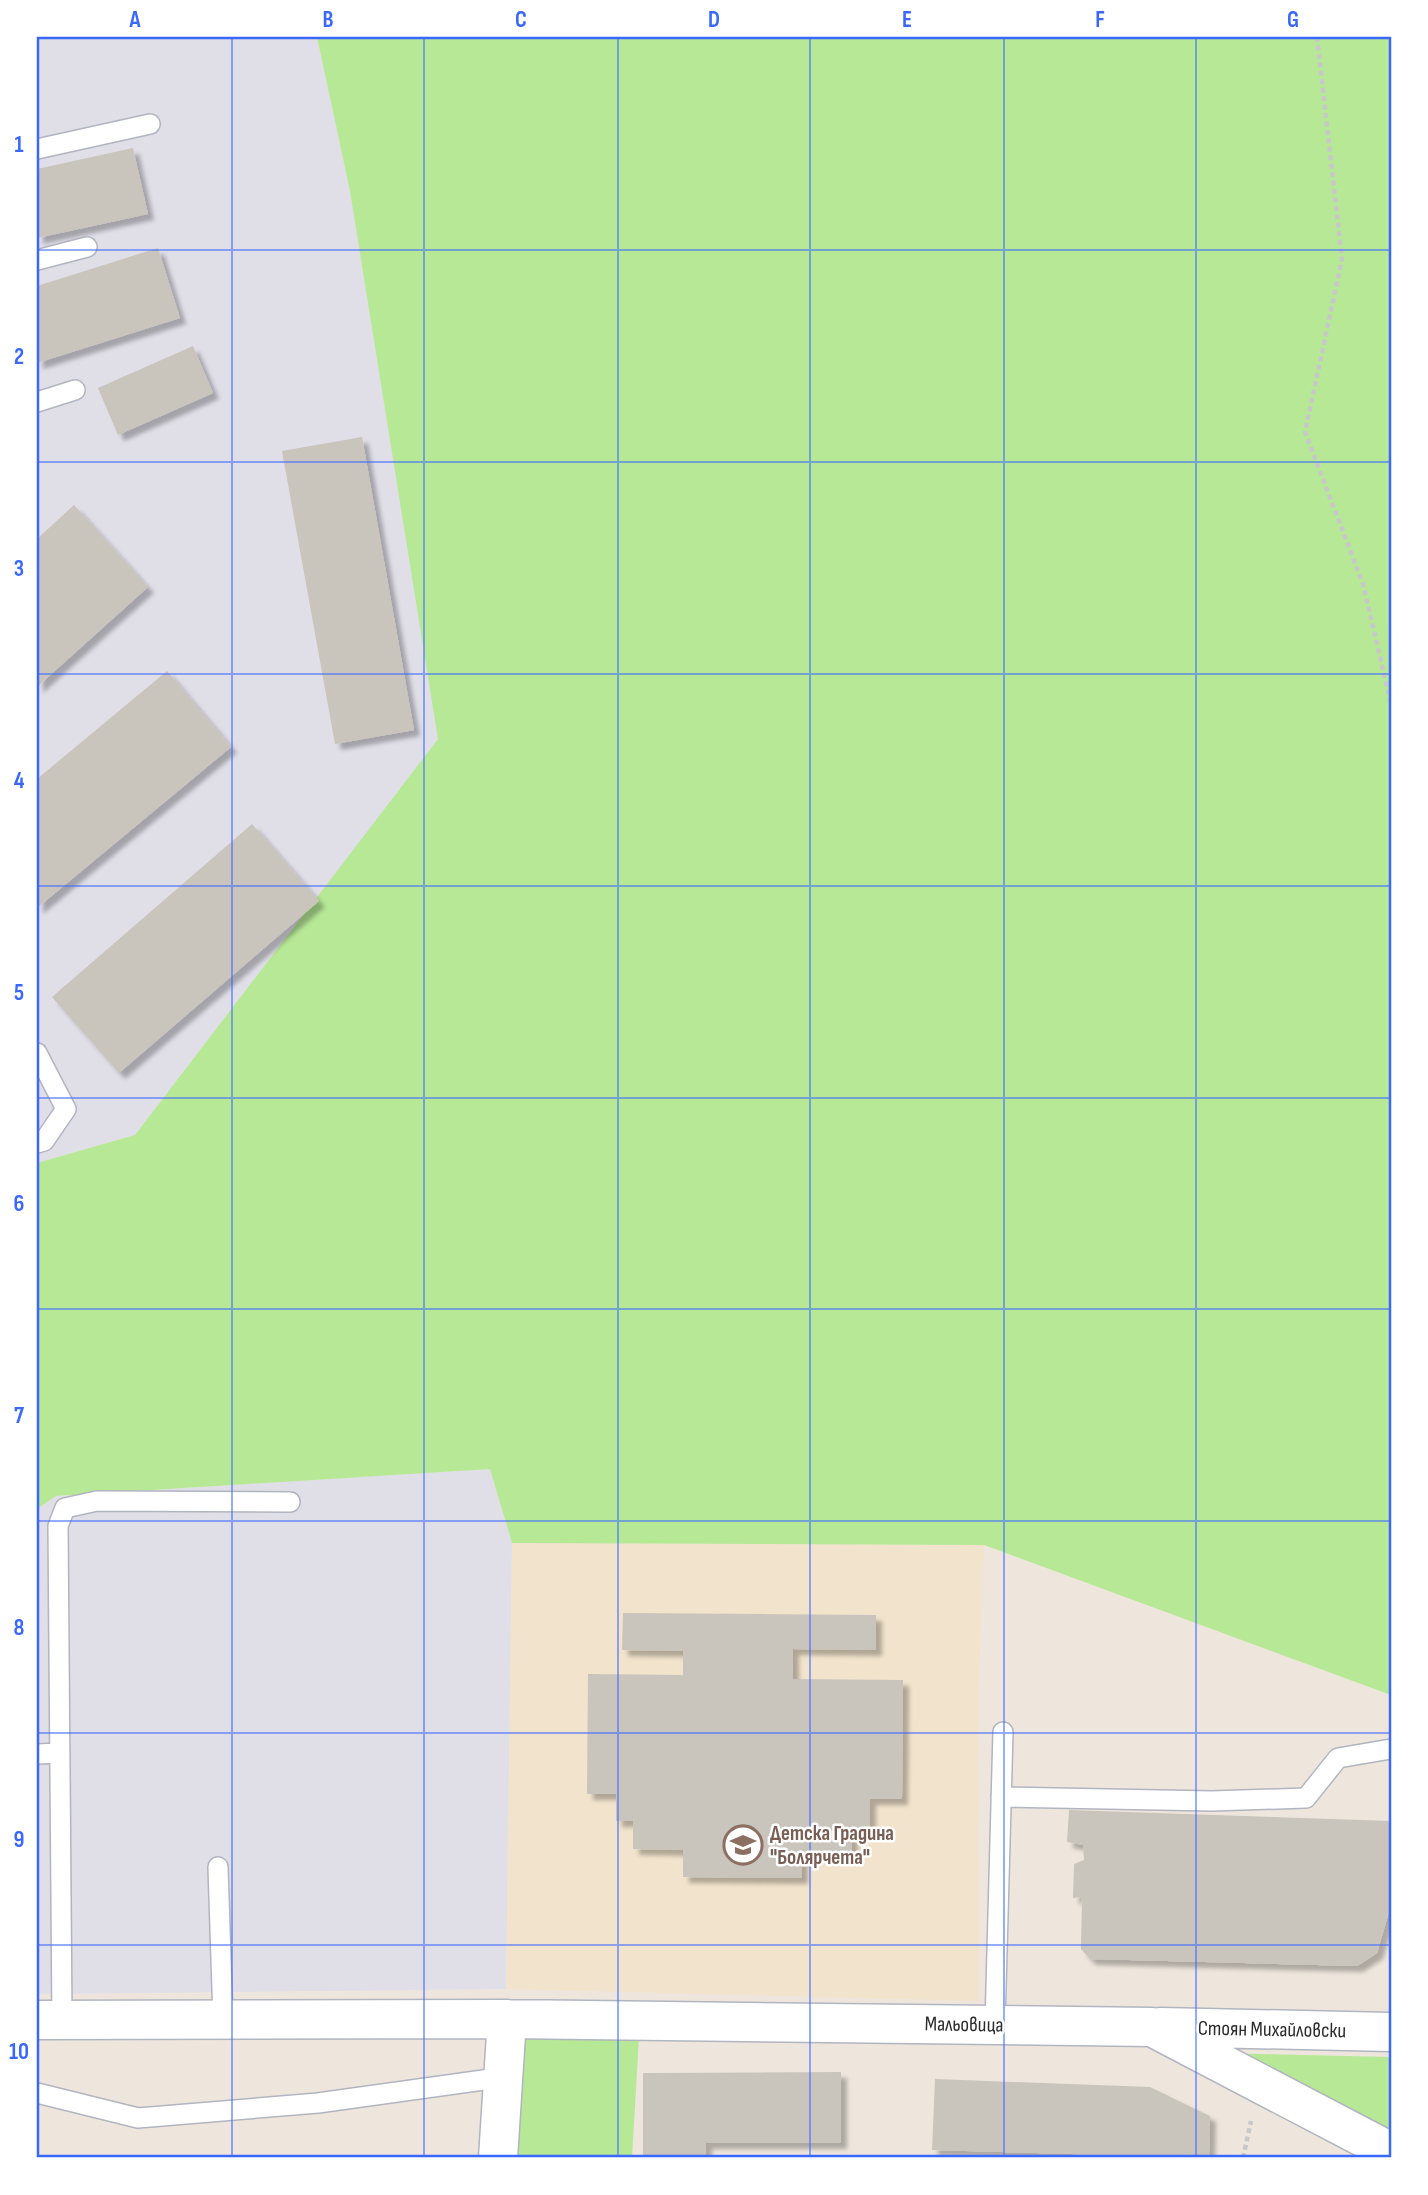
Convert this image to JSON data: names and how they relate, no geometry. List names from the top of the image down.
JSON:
{
  "streets": {
    "street": ["Мальовица", "Стоян Михайловски"]
  },
  "crossings": [
    ["Мальовица", "Стоян Михайловски"]
  ],
  "places": {
    "school or university": ["Детска Градина \"Болярчета\""]
  },
  "grid": {
    "columns": [
      "A",
      "B",
      "C",
      "D",
      "E",
      "F",
      "G"
    ],
    "rows": [
      "1",
      "2",
      "3",
      "4",
      "5",
      "6",
      "7",
      "8",
      "9",
      "10"
    ]
  }
}
